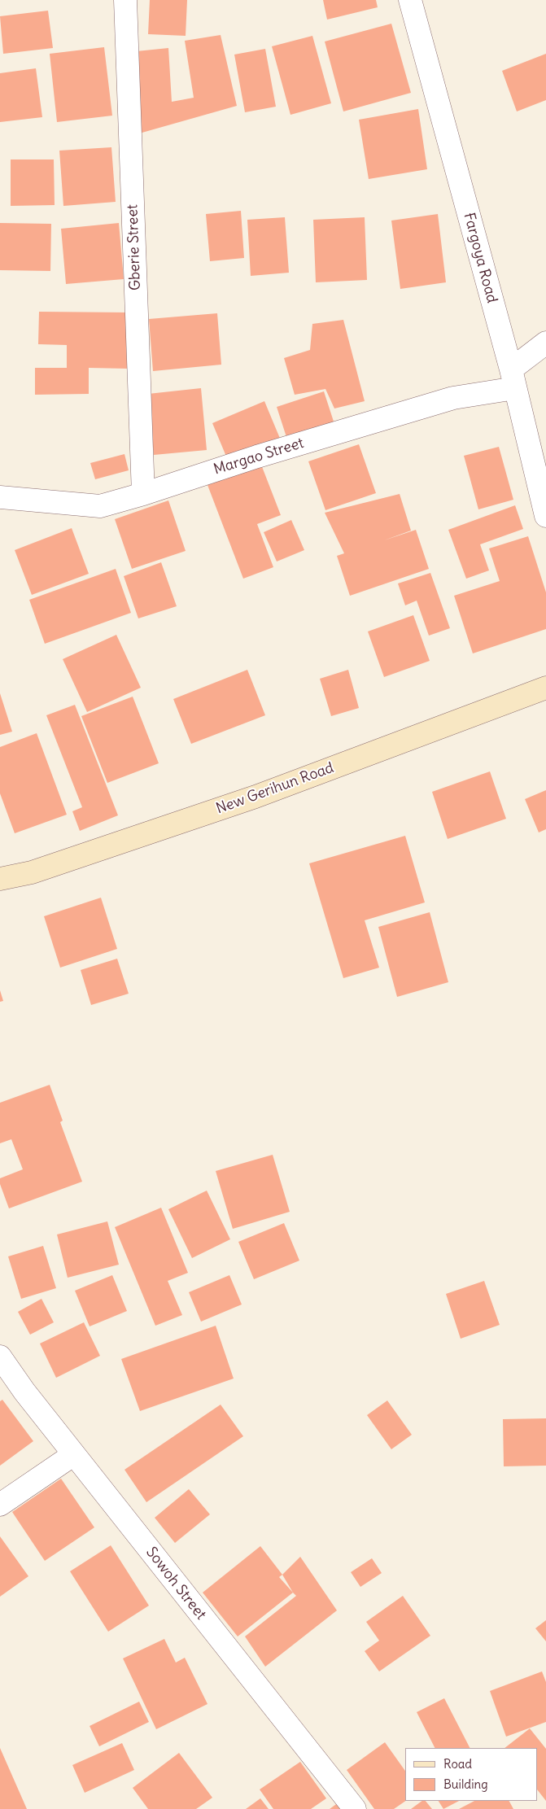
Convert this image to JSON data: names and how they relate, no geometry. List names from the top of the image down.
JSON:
{
  "streets": {
    "street": [
      "Gberie Street",
      "Fargoya Road",
      "Margao Street",
      "New Gerihun Road",
      "Sowoh Street"
    ]
  },
  "crossings": [
    ["Gberie Street", "Margao Street"],
    ["Fargoya Road", "Margao Street"]
  ],
  "legend": ["Road", "Building"]
}
